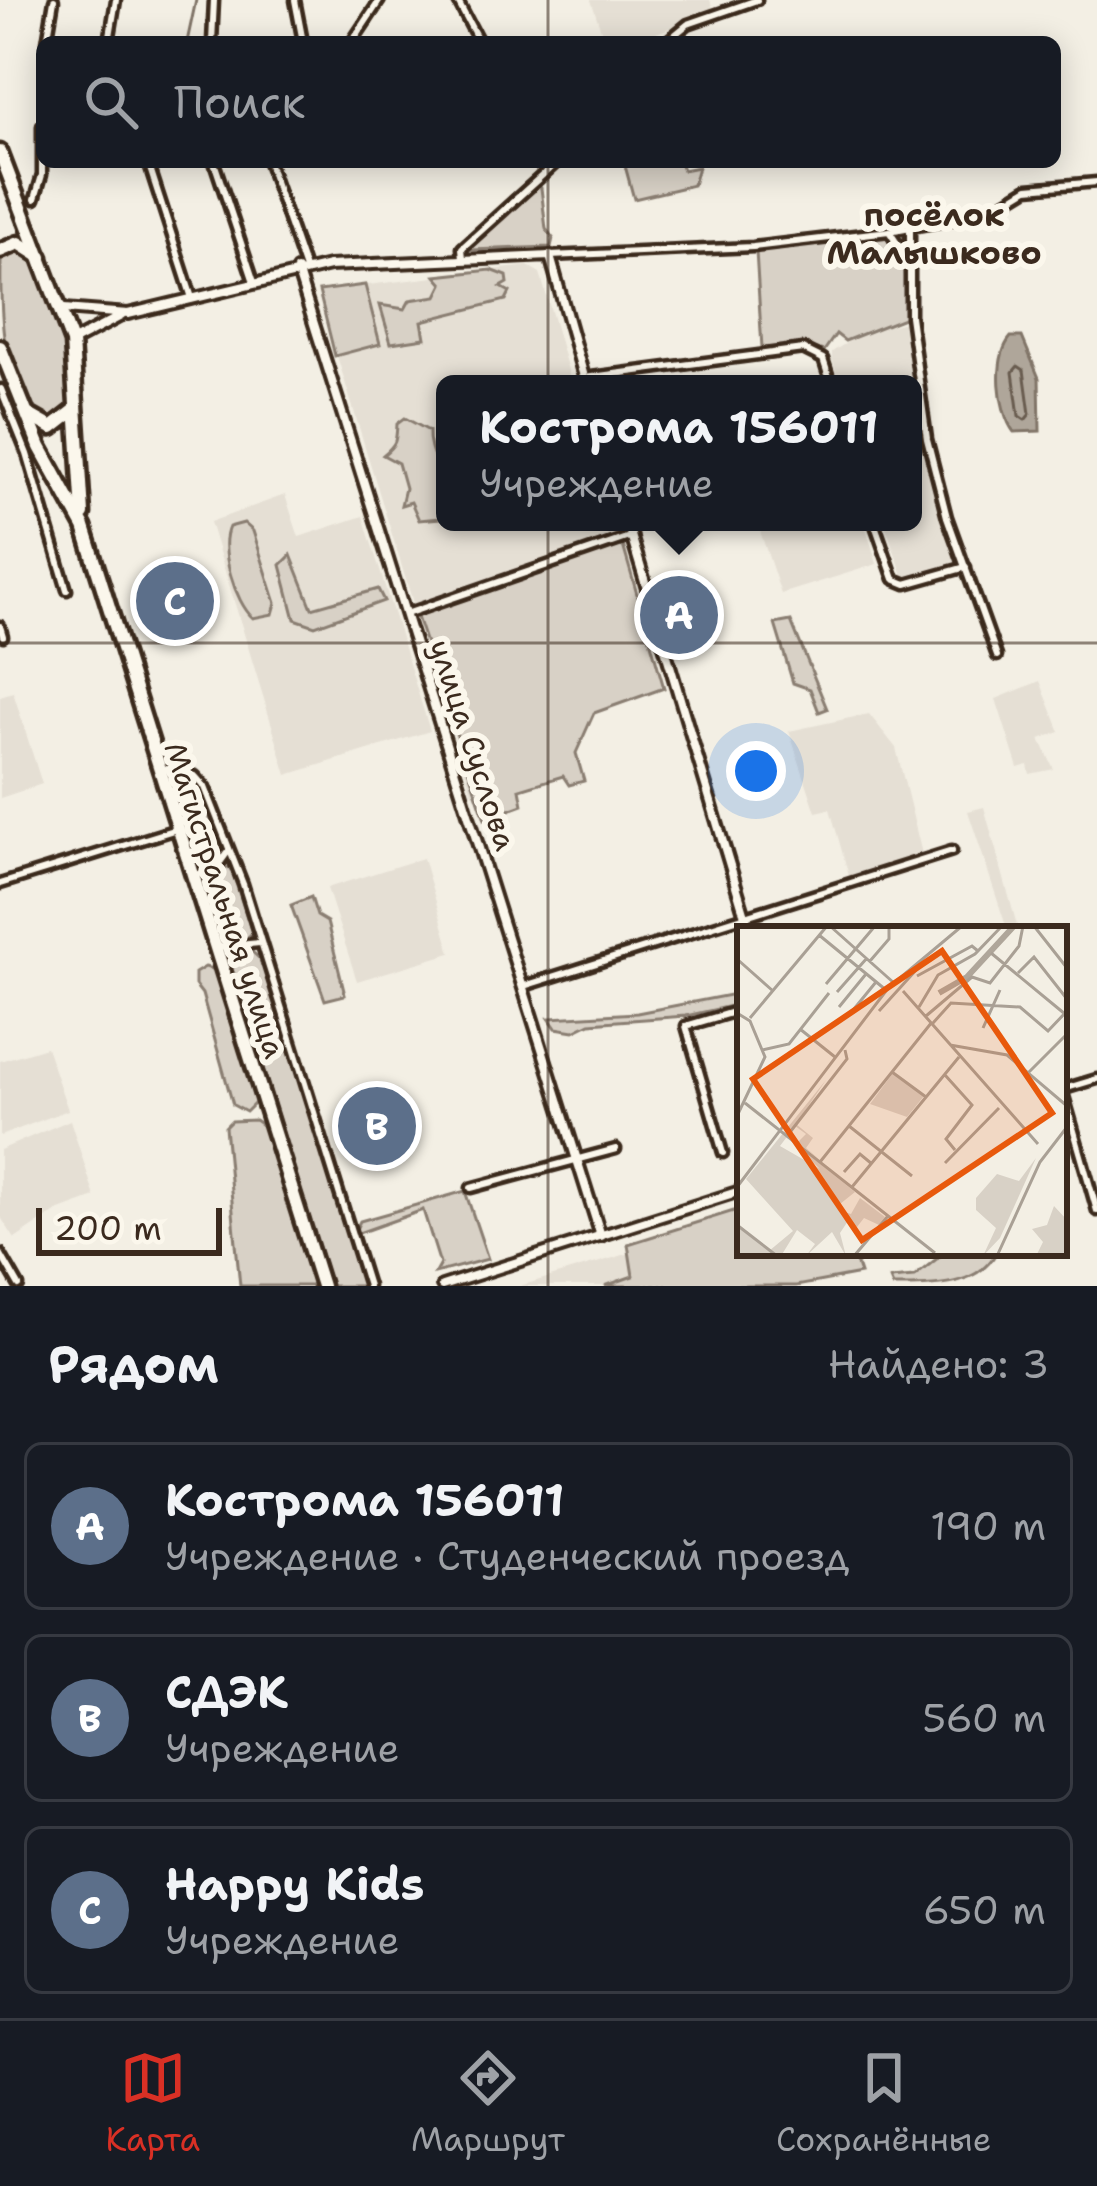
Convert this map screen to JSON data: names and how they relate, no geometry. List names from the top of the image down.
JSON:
{
  "streets": {
    "highway": ["Магистральная улица"],
    "street": ["улица Суслова"]
  },
  "districts": ["посёлок Малышково"],
  "scale_bar": "200 m",
  "page": {
    "search": "Поиск",
    "popup": ["Кострома 156011", "Учреждение"],
    "pins": ["C", "A", "B"],
    "scale": "200 m",
    "heading": ["Рядом", "Найдено: 3"],
    "list": [
      {
        "mark": "A",
        "name": "Кострома 156011",
        "note": "Учреждение · Студенческий проезд",
        "value": "190 m"
      },
      {
        "mark": "B",
        "name": "СДЭК",
        "note": "Учреждение",
        "value": "560 m"
      },
      {
        "mark": "C",
        "name": "Happy Kids",
        "note": "Учреждение",
        "value": "650 m"
      }
    ],
    "nav": ["Карта", "Маршрут", "Сохранённые"]
  }
}
